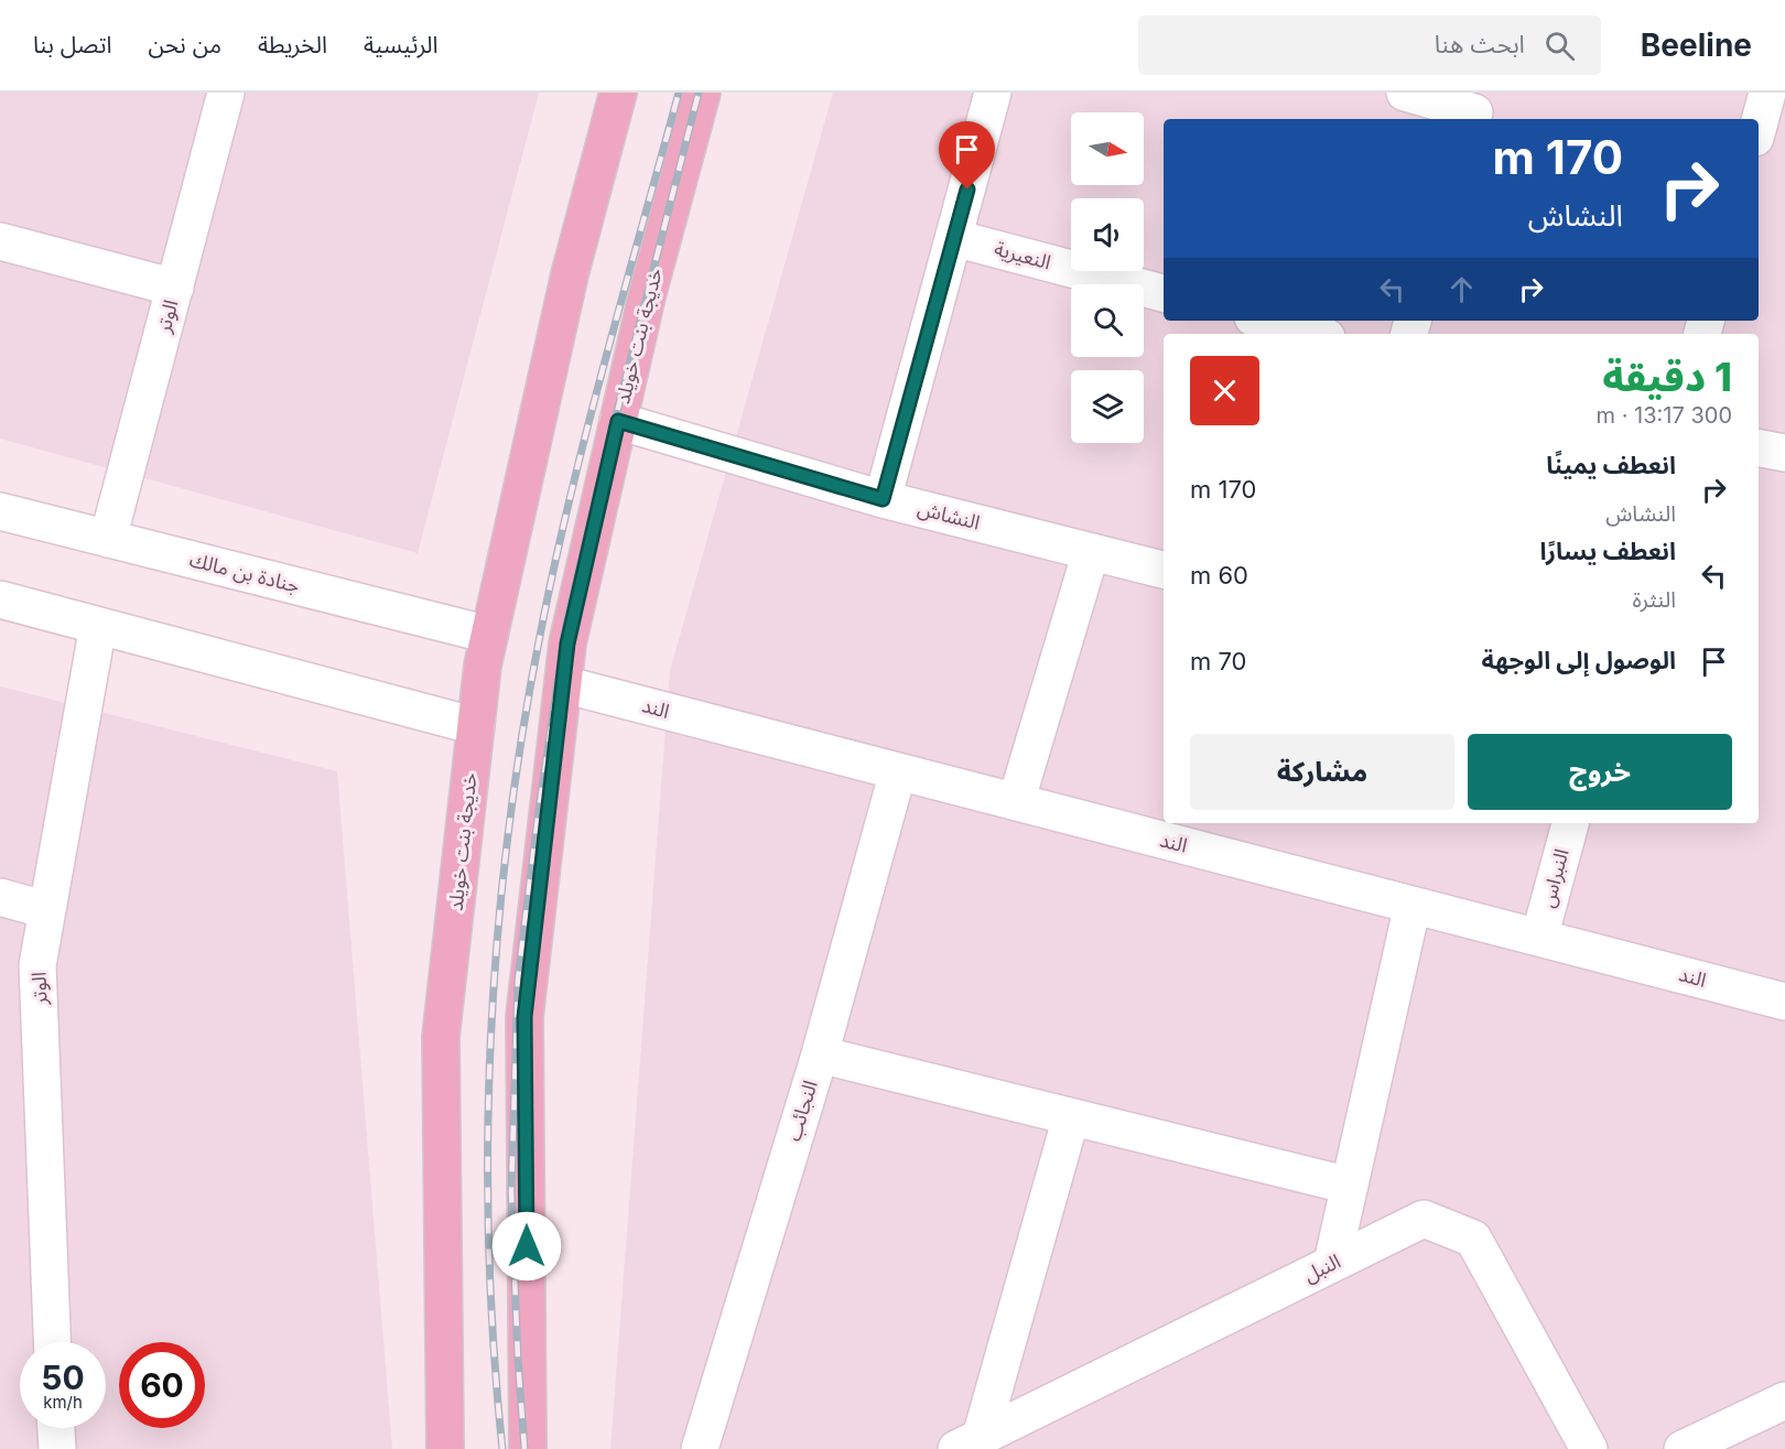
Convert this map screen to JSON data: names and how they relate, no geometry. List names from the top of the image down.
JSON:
{
  "streets": {
    "main road": ["خديجة بنت خويلد"],
    "street": [
      "النعيرية",
      "الوتر",
      "النشاش",
      "جنادة بن مالك",
      "الند",
      "النبراس",
      "النجائب",
      "النبل"
    ]
  },
  "crossings": [
    ["الوتر", "جنادة بن مالك"],
    ["خديجة بنت خويلد", "النشاش"],
    ["خديجة بنت خويلد", "جنادة بن مالك"],
    ["خديجة بنت خويلد", "الند"],
    ["الند", "النبراس"],
    ["الند", "النجائب"]
  ],
  "north": "right",
  "page": {
    "header": "Beeline",
    "search": "ابحث هنا",
    "nav": [
      "الرئيسية",
      "الخريطة",
      "من نحن",
      "اتصل بنا"
    ],
    "turn": ["170 m", "النشاش"],
    "heading": ["1 دقيقة", "300 m · 13:17"],
    "list": [
      {
        "name": "انعطف يمينًا",
        "note": "النشاش",
        "value": "170 m"
      },
      {
        "name": "انعطف يسارًا",
        "note": "النثرة",
        "value": "60 m"
      },
      {
        "name": "الوصول إلى الوجهة",
        "value": "70 m"
      }
    ],
    "buttons": ["خروج", "مشاركة"],
    "speed": "50 km/h",
    "limit": "60"
  }
}
